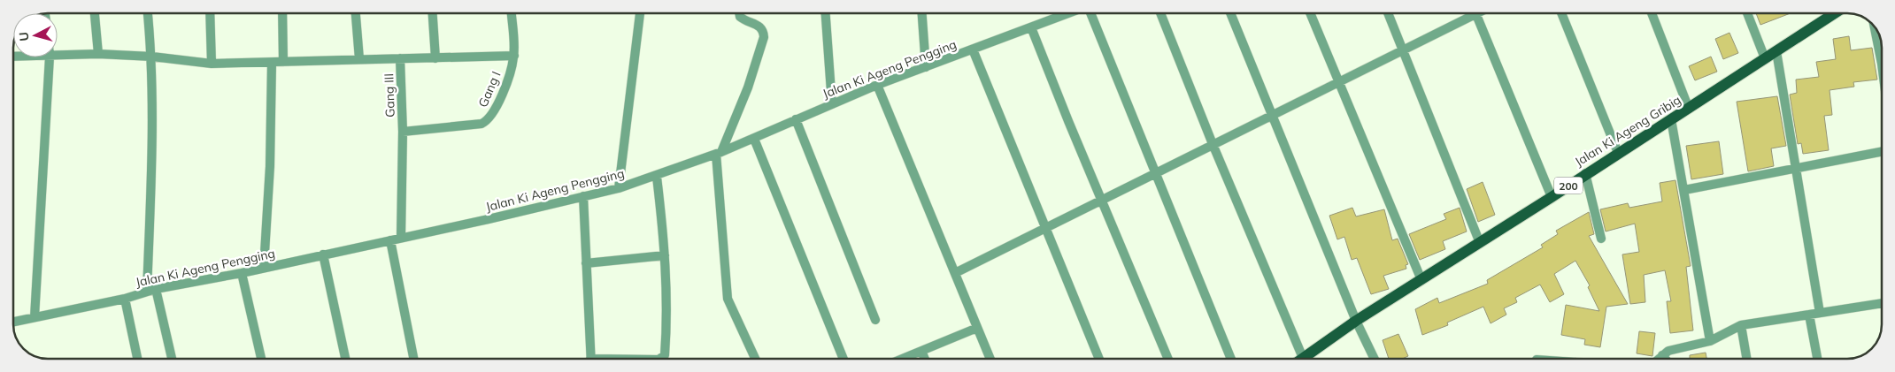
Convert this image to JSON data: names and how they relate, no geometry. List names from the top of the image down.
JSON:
{
  "streets": {
    "main road": ["Jalan Ki Ageng Gribig", "200"],
    "street": ["Jalan Ki Ageng Pengging", "Gang I", "Gang III"]
  },
  "crossings": [
    ["Jalan Ki Ageng Pengging", "Gang III"],
    ["Gang I", "Gang III"]
  ],
  "north": "left"
}
